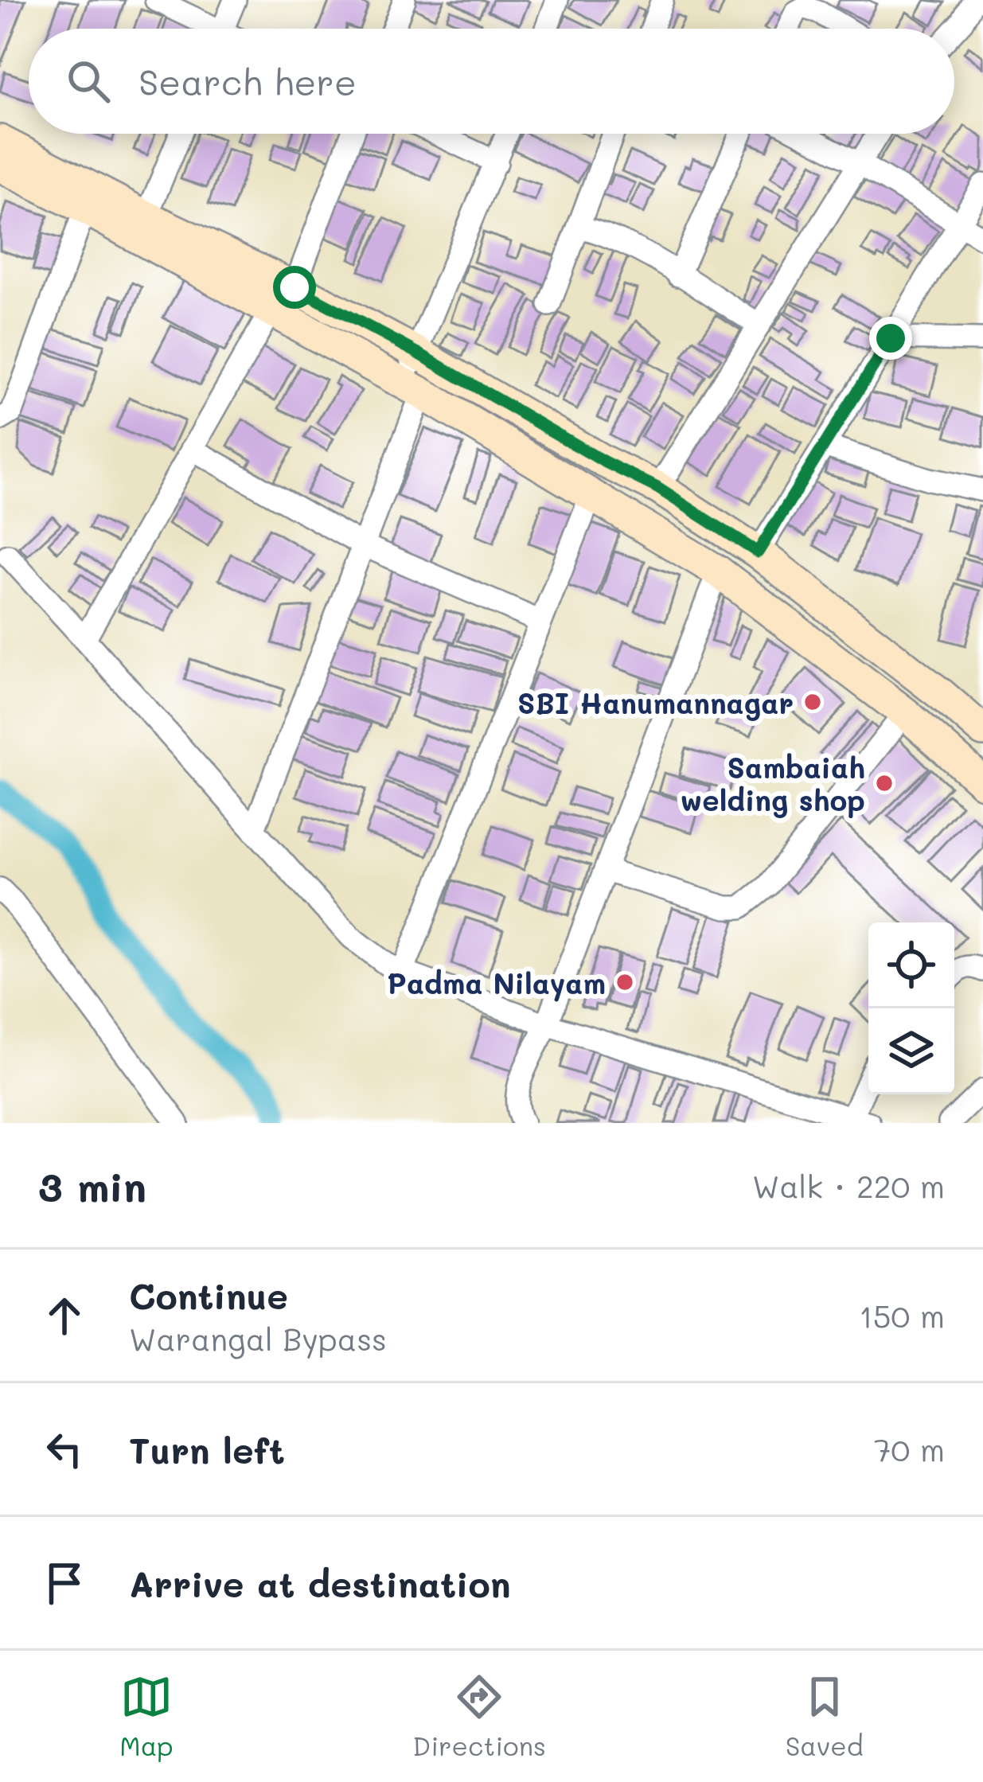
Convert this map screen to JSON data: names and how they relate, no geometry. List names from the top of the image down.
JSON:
{
  "places": ["SBI Hanumannagar", "Sambaiah welding shop", "Padma Nilayam"],
  "page": {
    "search": "Search here",
    "heading": ["3 min", "Walk · 220 m"],
    "list": [
      ["Continue", "Warangal Bypass", "150 m"],
      ["Turn left", "70 m"],
      "Arrive at destination"
    ],
    "nav": ["Map", "Directions", "Saved"]
  }
}
